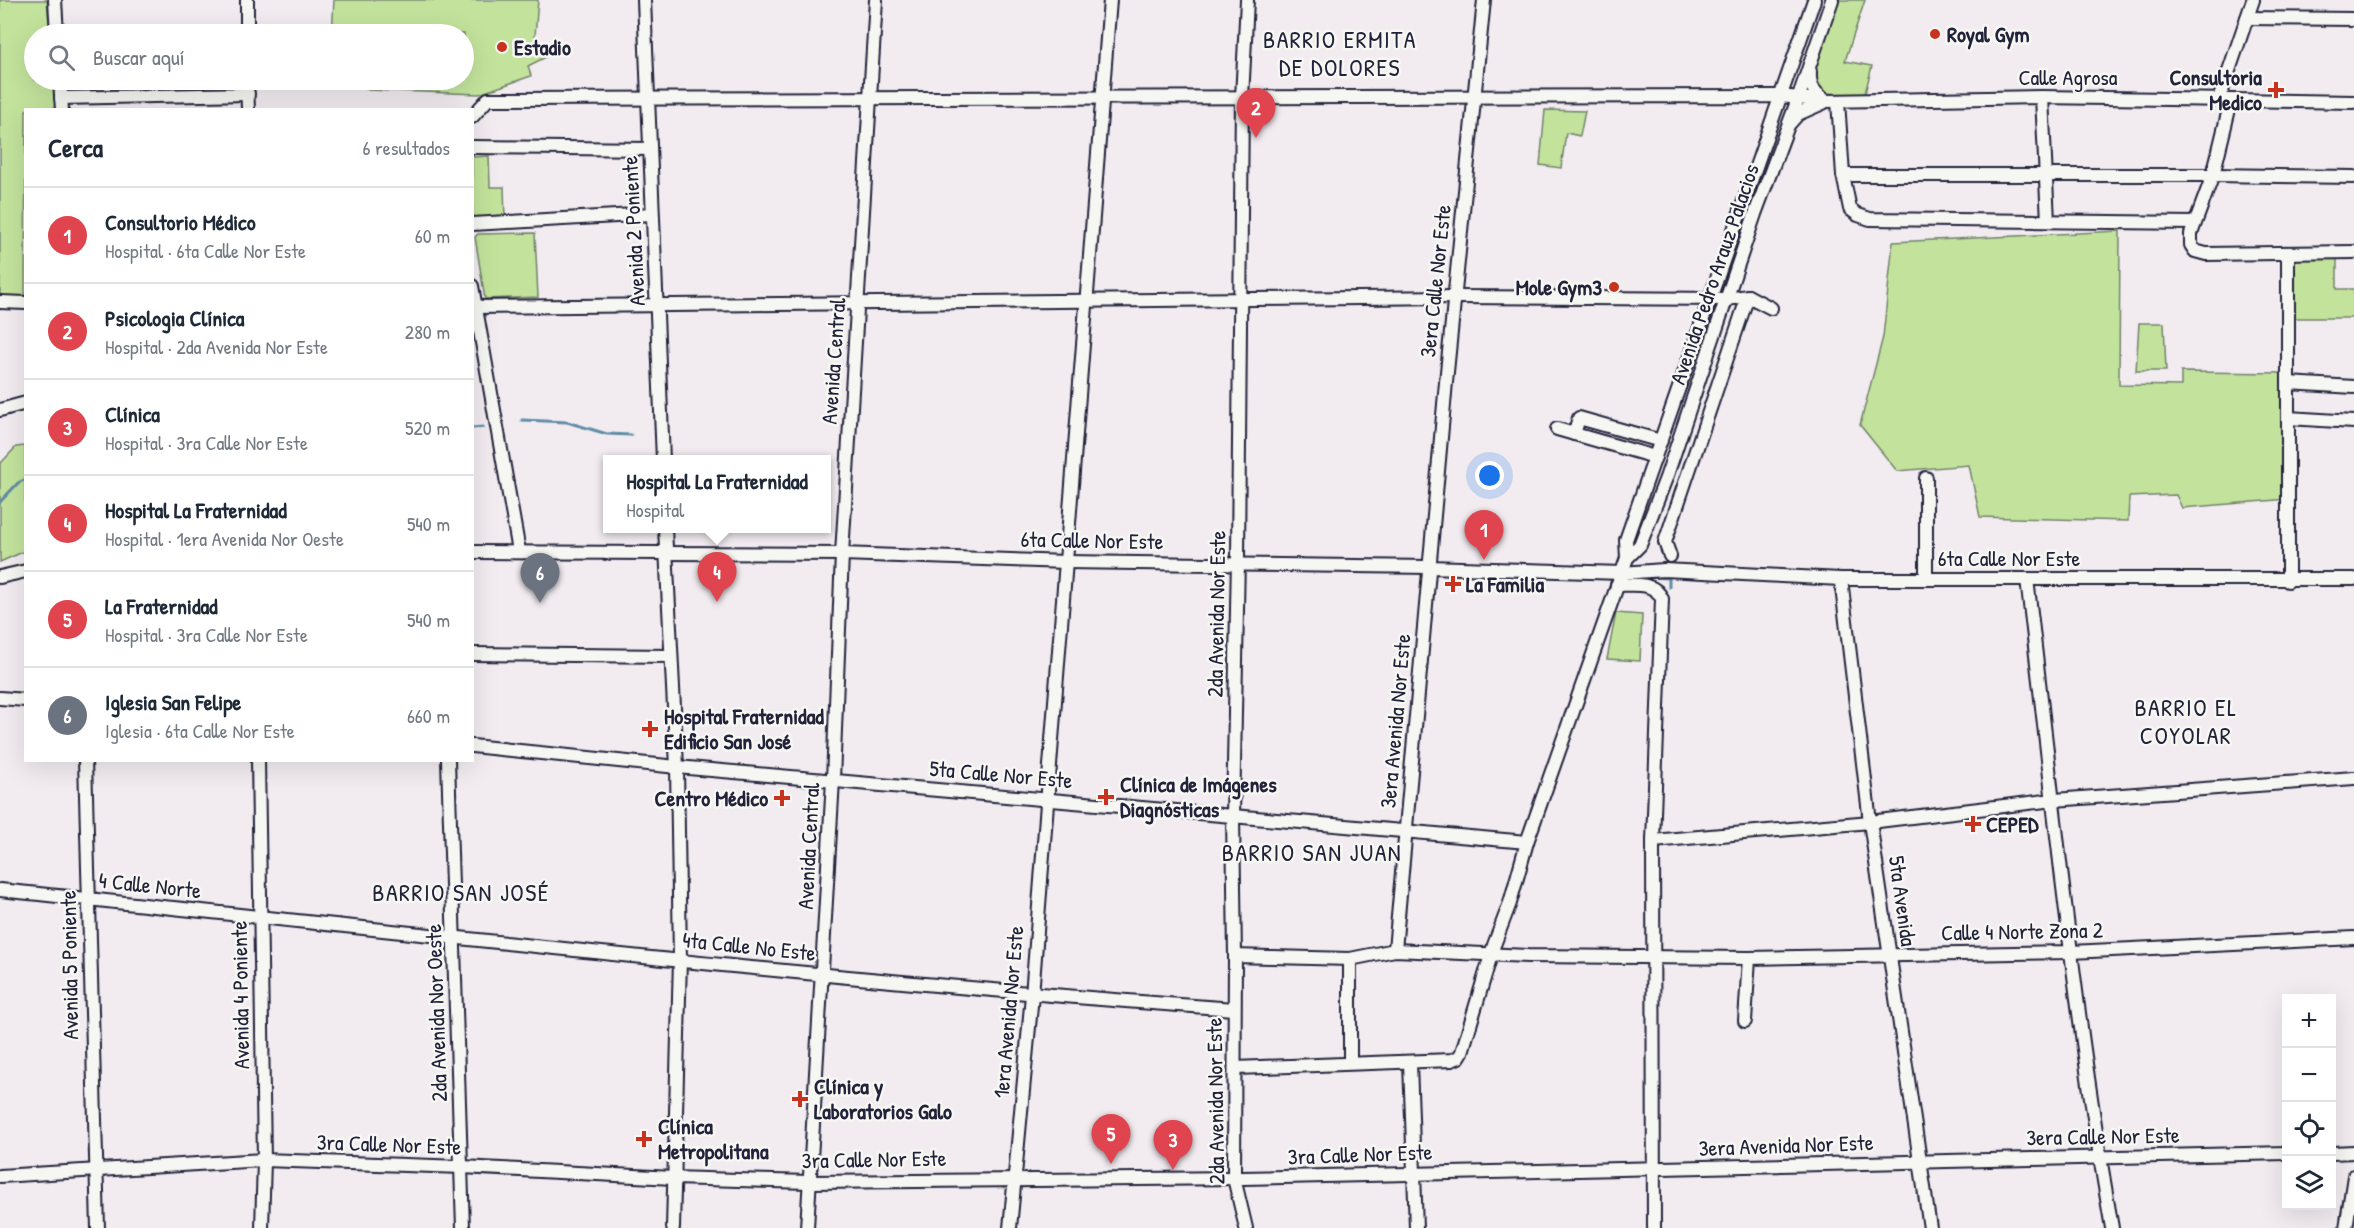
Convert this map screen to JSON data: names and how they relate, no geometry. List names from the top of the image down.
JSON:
{
  "streets": {
    "street": [
      "Calle Agrosa",
      "Avenida 2 Poniente",
      "Avenida Pedro Arauz Palacios",
      "3era Calle Nor Este",
      "Avenida Central",
      "6ta Calle Nor Este",
      "2da Avenida Nor Este",
      "3era Avenida Nor Este",
      "5ta Calle Nor Este",
      "4 Calle Norte",
      "5ta Avenida",
      "Calle 4 Norte Zona 2",
      "4ta Calle No Este",
      "Avenida 5 Poniente",
      "Avenida 4 Poniente",
      "1era Avenida Nor Este",
      "2da Avenida Nor Oeste",
      "3ra Calle Nor Este"
    ]
  },
  "crossings": [
    ["Calle Agrosa", "Avenida 2 Poniente"],
    ["Calle Agrosa", "Avenida Pedro Arauz Palacios"],
    ["Calle Agrosa", "3era Calle Nor Este"],
    ["Calle Agrosa", "Avenida Central"],
    ["Calle Agrosa", "2da Avenida Nor Este"],
    ["Avenida Pedro Arauz Palacios", "6ta Calle Nor Este"],
    ["Avenida Pedro Arauz Palacios", "5ta Calle Nor Este"],
    ["Avenida Pedro Arauz Palacios", "Calle 4 Norte Zona 2"],
    ["3era Calle Nor Este", "6ta Calle Nor Este"],
    ["3era Calle Nor Este", "3era Avenida Nor Este"],
    ["3era Calle Nor Este", "5ta Avenida"],
    ["Avenida Central", "6ta Calle Nor Este"],
    ["Avenida Central", "5ta Calle Nor Este"],
    ["Avenida Central", "4ta Calle No Este"],
    ["Avenida Central", "3ra Calle Nor Este"],
    ["6ta Calle Nor Este", "2da Avenida Nor Este"],
    ["6ta Calle Nor Este", "3era Avenida Nor Este"],
    ["6ta Calle Nor Este", "5ta Avenida"],
    ["2da Avenida Nor Este", "5ta Calle Nor Este"],
    ["2da Avenida Nor Este", "Calle 4 Norte Zona 2"],
    ["2da Avenida Nor Este", "4ta Calle No Este"],
    ["2da Avenida Nor Este", "3ra Calle Nor Este"],
    ["3era Avenida Nor Este", "5ta Calle Nor Este"],
    ["3era Avenida Nor Este", "5ta Avenida"],
    ["3era Avenida Nor Este", "Calle 4 Norte Zona 2"],
    ["3era Avenida Nor Este", "3ra Calle Nor Este"],
    ["5ta Calle Nor Este", "1era Avenida Nor Este"],
    ["4 Calle Norte", "4ta Calle No Este"],
    ["4 Calle Norte", "Avenida 5 Poniente"],
    ["4 Calle Norte", "Avenida 4 Poniente"],
    ["5ta Avenida", "Calle 4 Norte Zona 2"],
    ["4ta Calle No Este", "Avenida 4 Poniente"],
    ["4ta Calle No Este", "1era Avenida Nor Este"],
    ["4ta Calle No Este", "2da Avenida Nor Oeste"],
    ["Avenida 5 Poniente", "3ra Calle Nor Este"],
    ["Avenida 4 Poniente", "3ra Calle Nor Este"],
    ["1era Avenida Nor Este", "3ra Calle Nor Este"],
    ["2da Avenida Nor Oeste", "3ra Calle Nor Este"]
  ],
  "districts": [
    "BARRIO ERMITA DE DOLORES",
    "BARRIO EL COYOLAR",
    "BARRIO SAN JUAN",
    "BARRIO SAN JOSÉ"
  ],
  "places": {
    "other": ["Royal Gym", "Estadio", "Mole Gym3"],
    "health": [
      "Consultoria Medico",
      "La Familia",
      "Hospital Fraternidad Edificio San José",
      "Clínica de Imágenes Diagnósticas",
      "Centro Médico",
      "CEPED",
      "Clínica y Laboratorios Galo",
      "Clínica Metropolitana"
    ]
  },
  "page": {
    "search": "Buscar aquí",
    "pins": [
      "2",
      "1",
      "4",
      "6",
      "5",
      "3"
    ],
    "heading": ["Cerca", "6 resultados"],
    "list": [
      {
        "mark": "1",
        "name": "Consultorio Médico",
        "note": "Hospital · 6ta Calle Nor Este",
        "value": "60 m"
      },
      {
        "mark": "2",
        "name": "Psicologia Clínica",
        "note": "Hospital · 2da Avenida Nor Este",
        "value": "280 m"
      },
      {
        "mark": "3",
        "name": "Clínica",
        "note": "Hospital · 3ra Calle Nor Este",
        "value": "520 m"
      },
      {
        "mark": "4",
        "name": "Hospital La Fraternidad",
        "note": "Hospital · 1era Avenida Nor Oeste",
        "value": "540 m"
      },
      {
        "mark": "5",
        "name": "La Fraternidad",
        "note": "Hospital · 3ra Calle Nor Este",
        "value": "540 m"
      },
      {
        "mark": "6",
        "name": "Iglesia San Felipe",
        "note": "Iglesia · 6ta Calle Nor Este",
        "value": "660 m"
      }
    ],
    "popup": ["Hospital La Fraternidad", "Hospital"],
    "map_buttons": ["+", "−"]
  }
}
